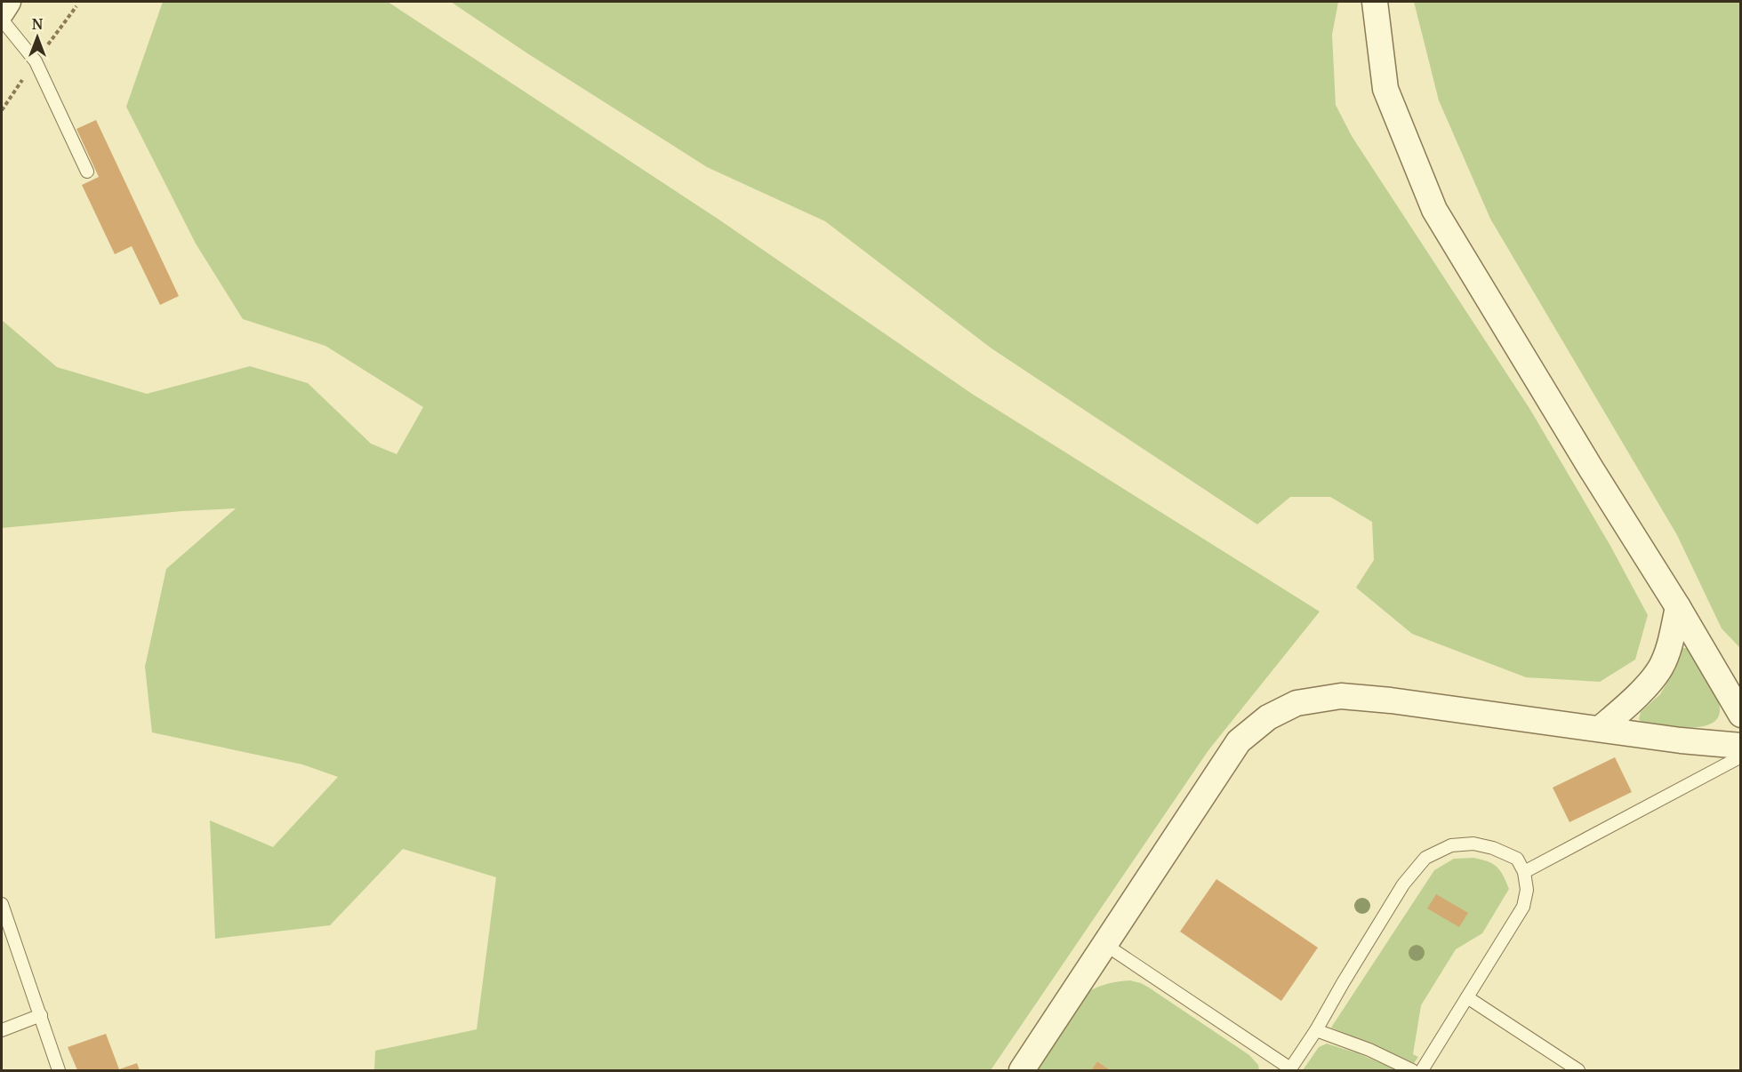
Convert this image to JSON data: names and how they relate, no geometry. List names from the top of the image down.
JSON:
{
  "north": "top"
}
